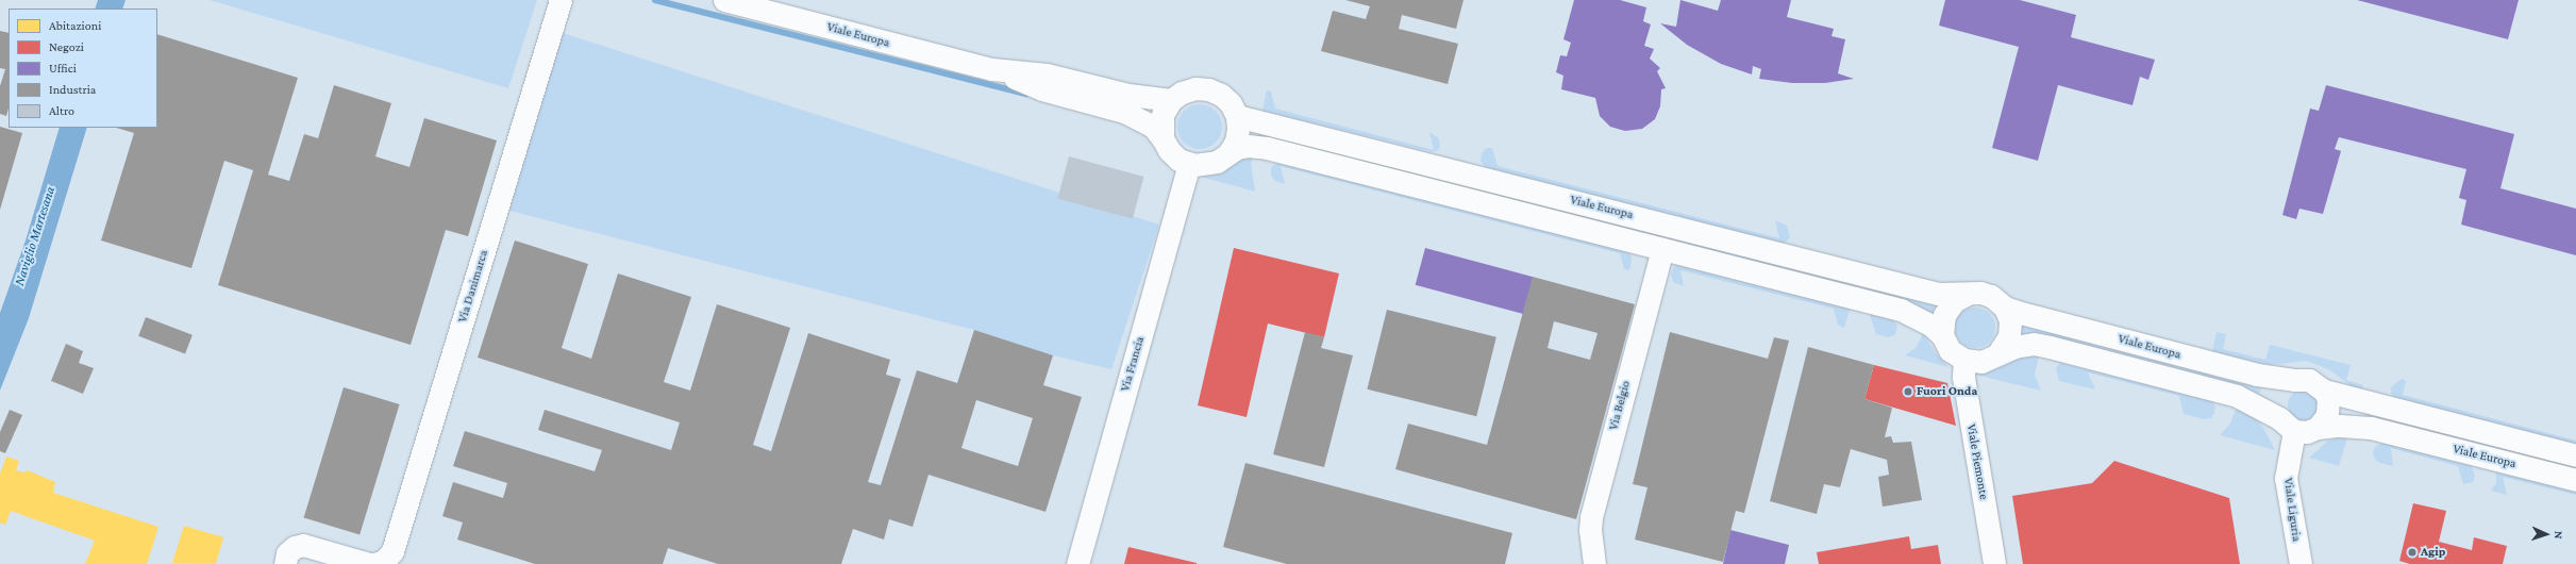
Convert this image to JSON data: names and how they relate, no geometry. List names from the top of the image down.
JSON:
{
  "streets": {
    "street": [
      "Viale Europa",
      "Via Danimarca",
      "Via Francia",
      "Via Belgio",
      "Viale Piemonte",
      "Viale Liguria"
    ]
  },
  "crossings": [
    ["Viale Europa", "Via Francia"],
    ["Viale Europa", "Via Belgio"],
    ["Viale Europa", "Viale Piemonte"],
    ["Viale Europa", "Viale Liguria"]
  ],
  "water": ["Naviglio Martesana"],
  "places": ["Fuori Onda", "Agip"],
  "legend": [
    "Abitazioni",
    "Negozi",
    "Uffici",
    "Industria",
    "Altro"
  ],
  "north": "right"
}
